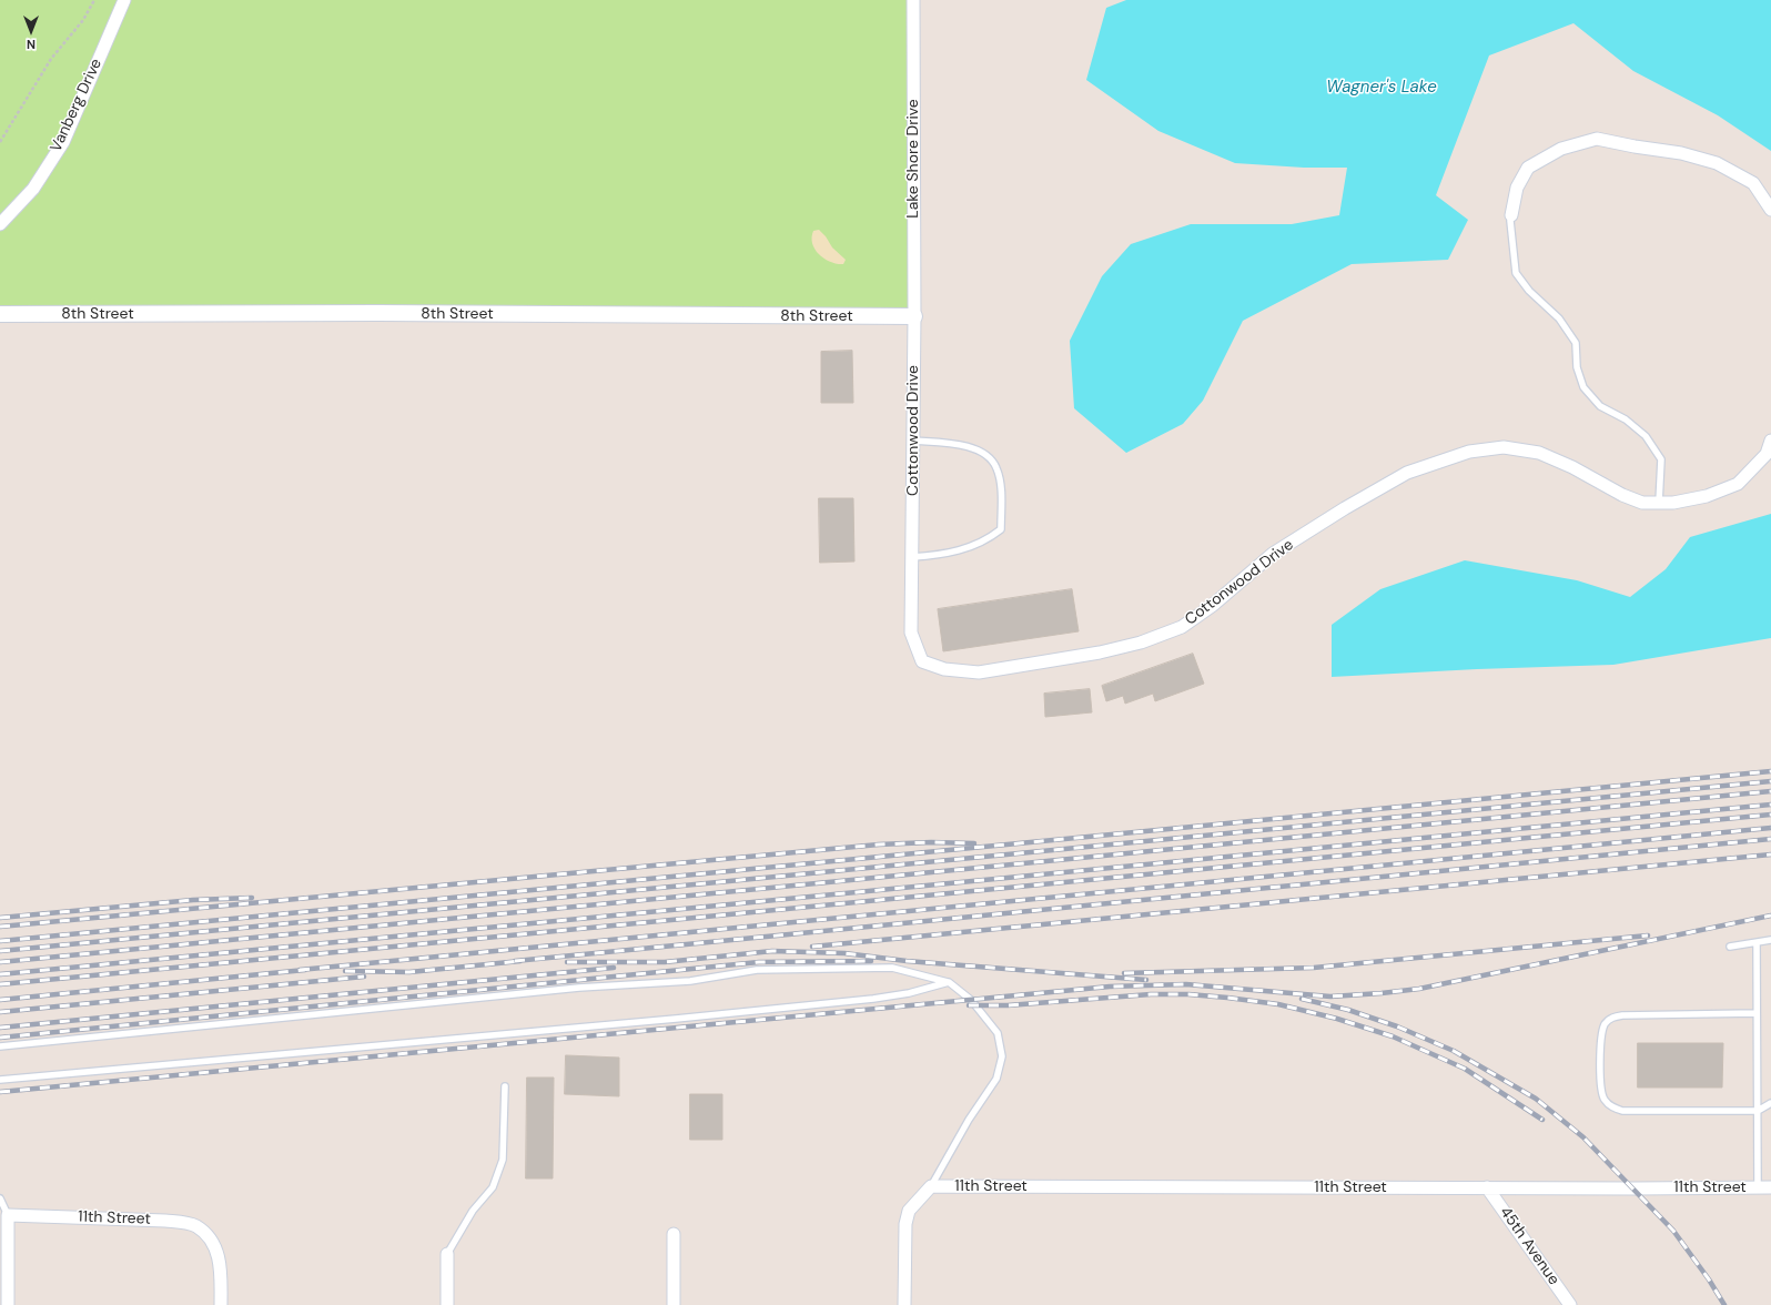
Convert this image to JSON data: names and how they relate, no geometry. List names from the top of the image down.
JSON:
{
  "streets": {
    "street": [
      "Vanberg Drive",
      "Lake Shore Drive",
      "8th Street",
      "Cottonwood Drive",
      "11th Street",
      "45th Avenue"
    ]
  },
  "crossings": [
    ["Lake Shore Drive", "8th Street"],
    ["Lake Shore Drive", "Cottonwood Drive"],
    ["8th Street", "Cottonwood Drive"],
    ["11th Street", "45th Avenue"]
  ],
  "water": ["Wagner's Lake"],
  "north": "bottom"
}
